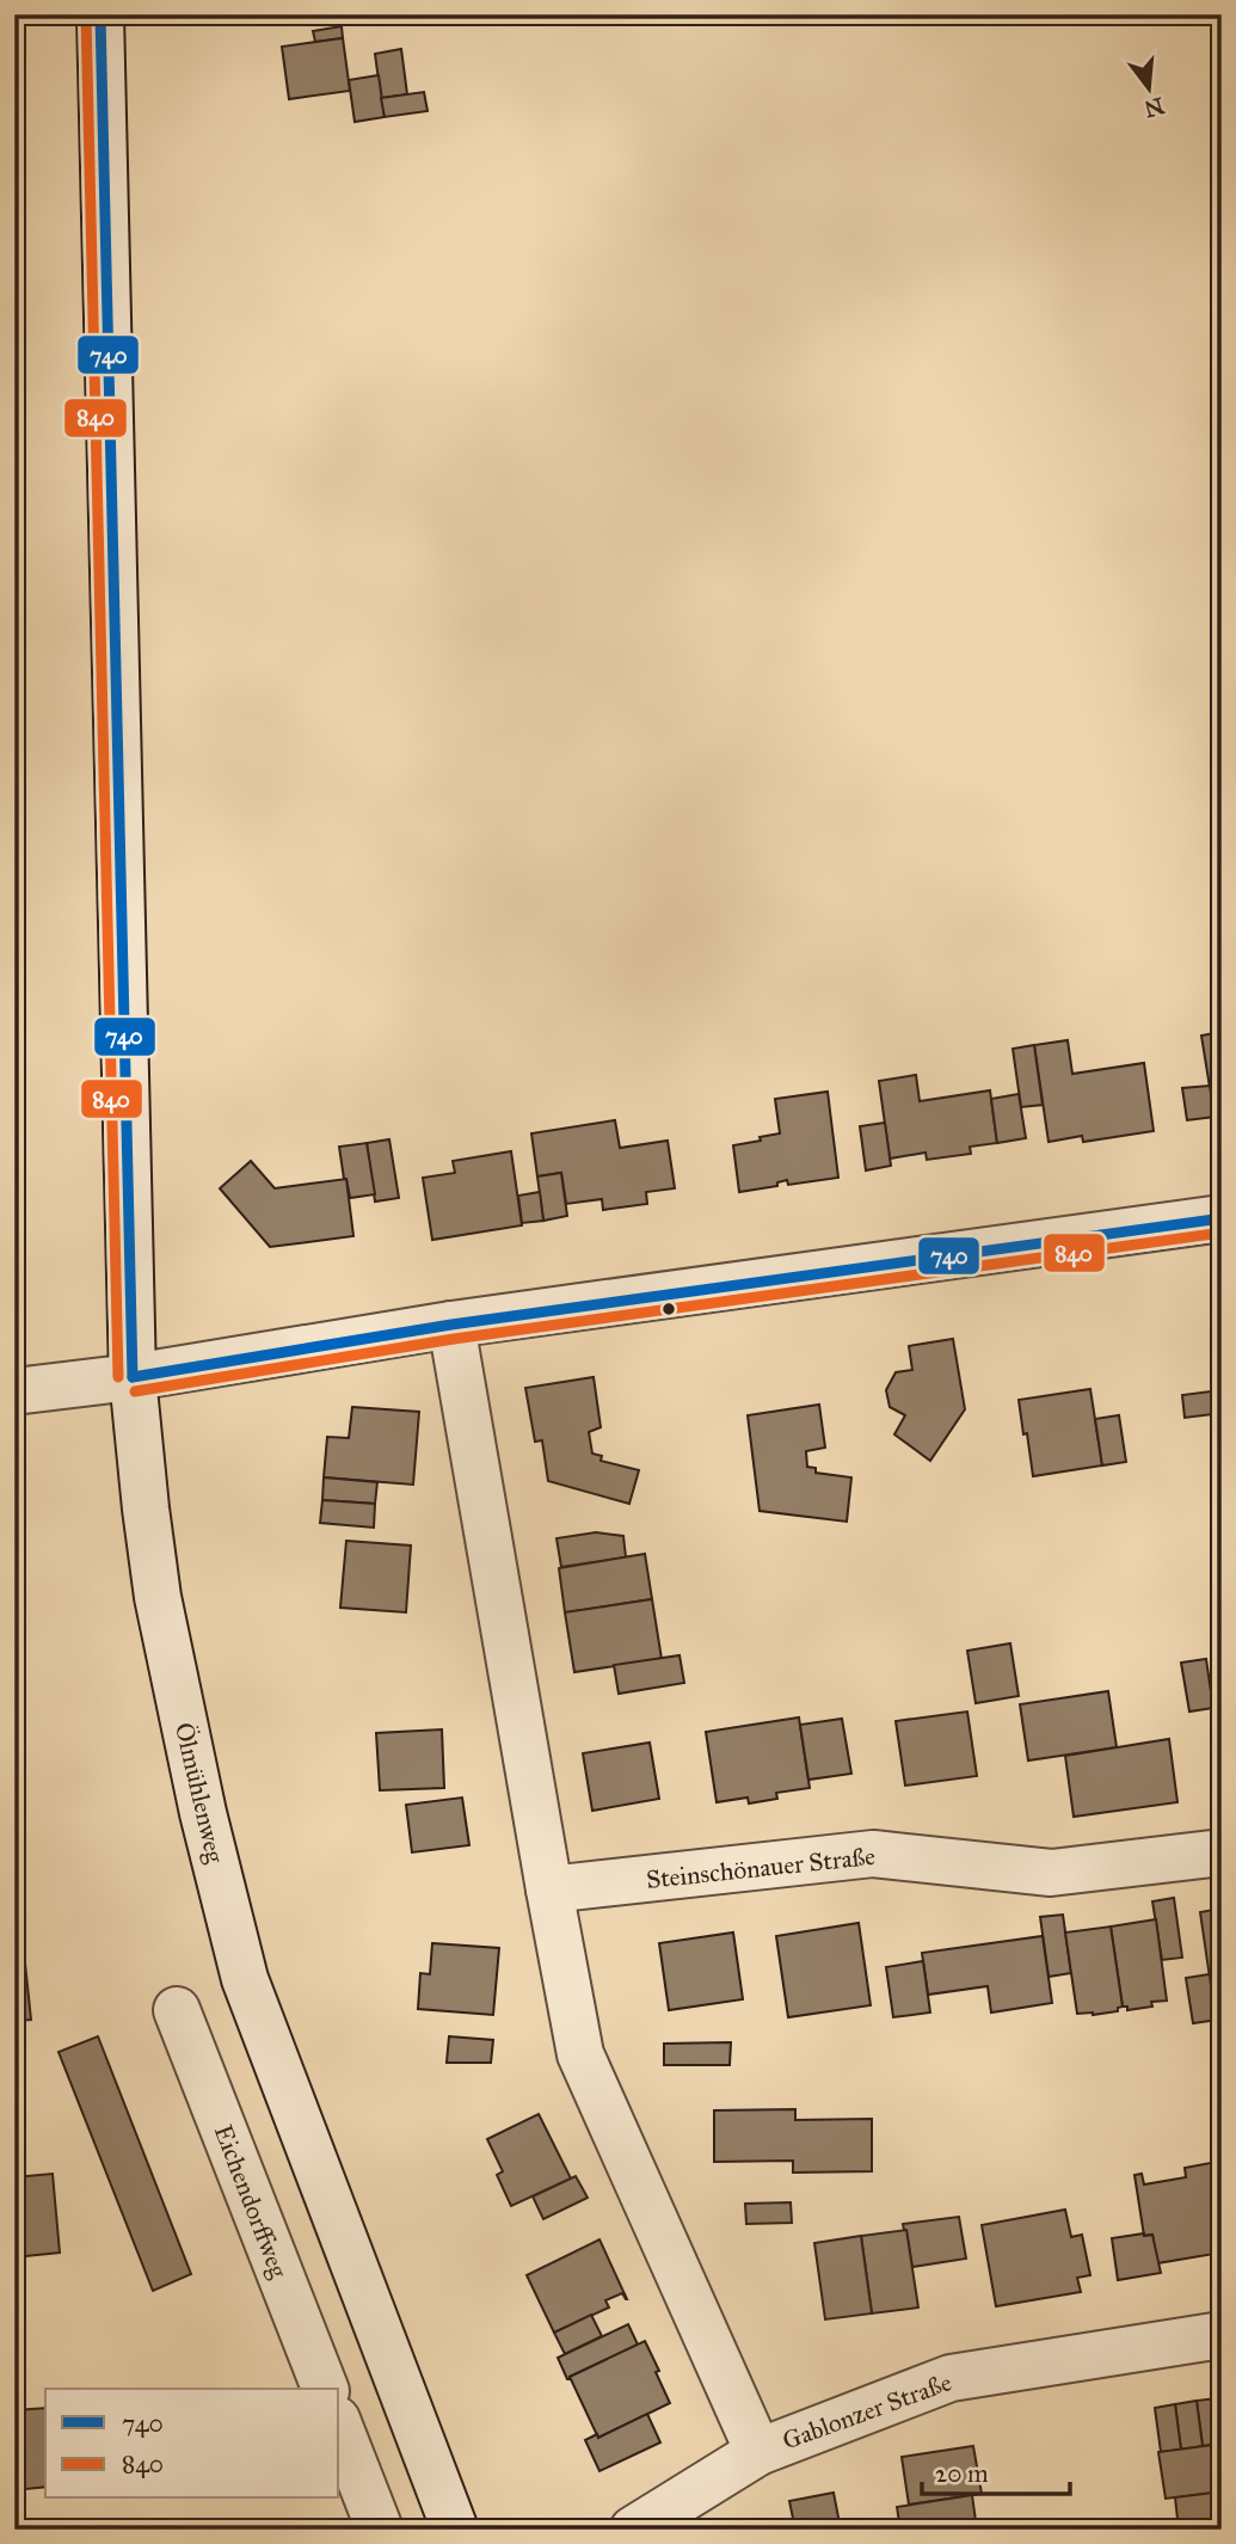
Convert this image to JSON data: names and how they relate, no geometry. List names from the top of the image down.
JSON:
{
  "streets": {
    "street": [
      "Ölmühlenweg",
      "Steinschönauer Straße",
      "Eichendorffweg",
      "Gablonzer Straße"
    ]
  },
  "lines": ["transit line 740", "transit line 840"],
  "legend": ["740", "840"],
  "scale_bar": "20 m",
  "north": "bottom"
}
